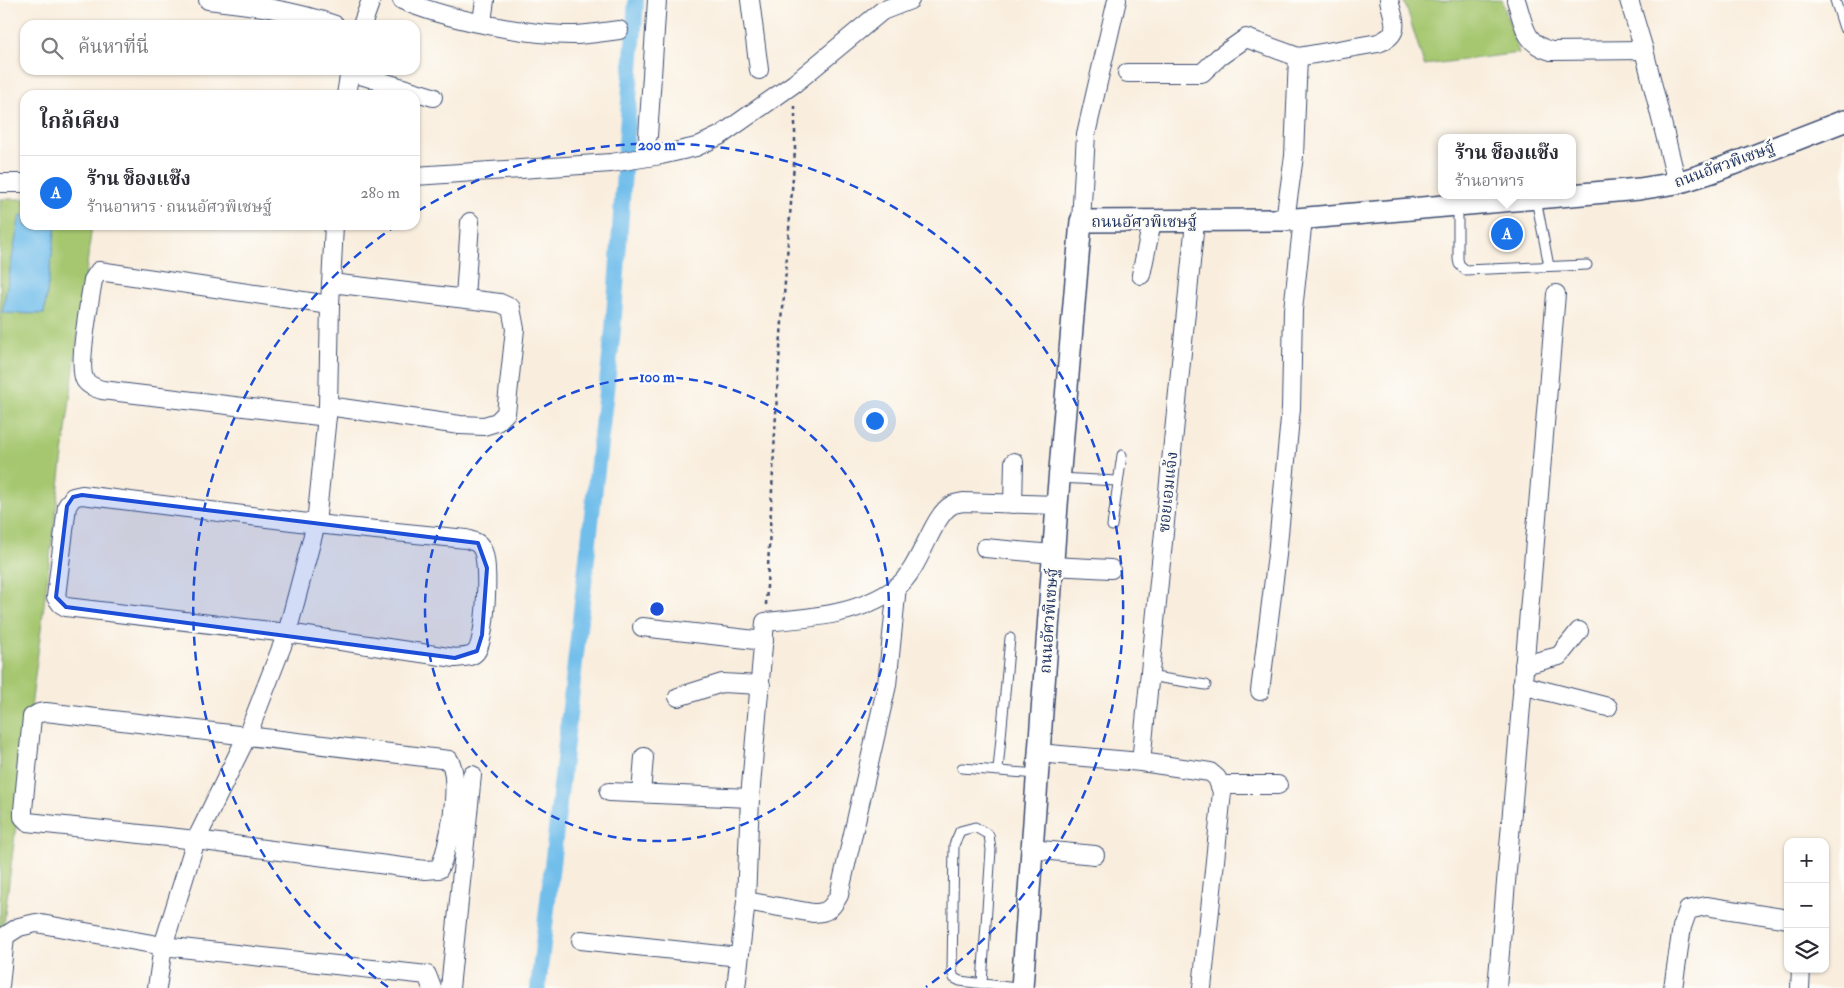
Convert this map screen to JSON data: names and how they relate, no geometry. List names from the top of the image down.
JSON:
{
  "streets": {
    "street": ["ถนนอัศวพิเชษฐ์", "ซอยเอมแจ้ง"]
  },
  "crossings": [
    ["ถนนอัศวพิเชษฐ์", "ซอยเอมแจ้ง"]
  ],
  "page": {
    "search": "ค้นหาที่นี่",
    "heading": "ใกล้เคียง",
    "popup": ["ร้าน ช็องแช๊ง", "ร้านอาหาร"],
    "list": [
      {
        "mark": "A",
        "name": "ร้าน ช็องแช๊ง",
        "note": "ร้านอาหาร · ถนนอัศวพิเชษฐ์",
        "value": "280 m"
      }
    ],
    "pins": "A",
    "map_buttons": ["+", "−"]
  },
  "rings": ["200 m", "100 m"]
}
